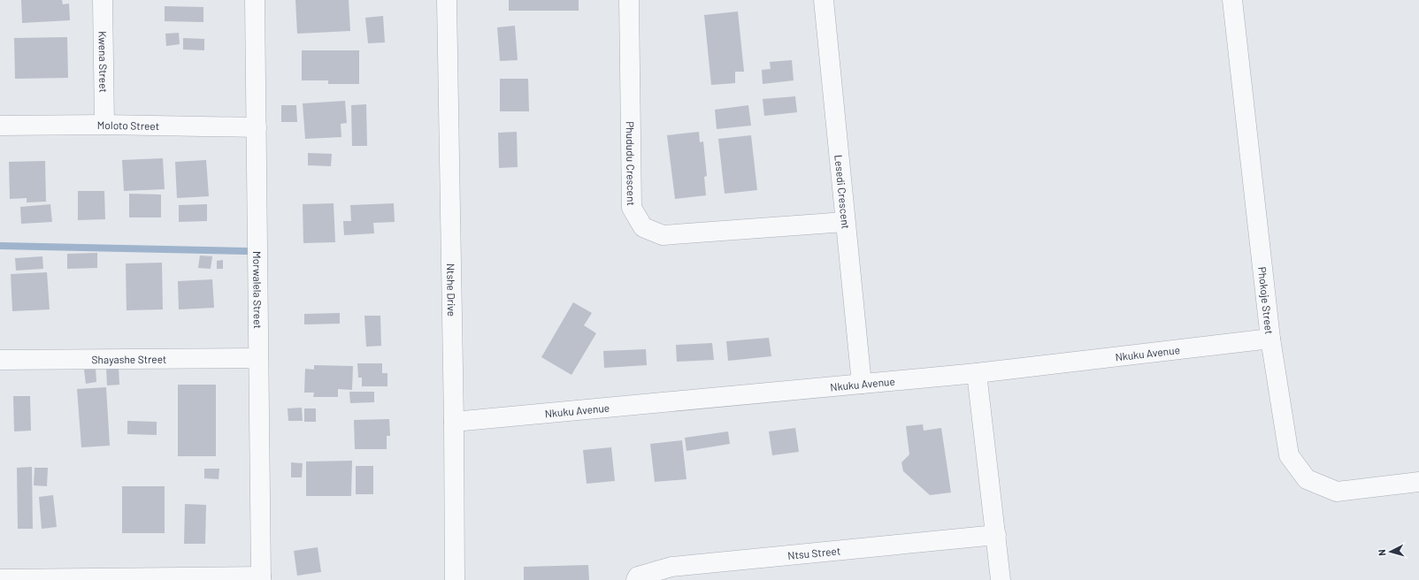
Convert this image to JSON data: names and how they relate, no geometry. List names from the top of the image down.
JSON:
{
  "streets": {
    "street": [
      "Kwena Street",
      "Moloto Street",
      "Phududu Crescent",
      "Lesedi Crescent",
      "Morwalela Street",
      "Ntshe Drive",
      "Phokoje Street",
      "Nkuku Avenue",
      "Shayashe Street",
      "Ntsu Street"
    ]
  },
  "crossings": [
    ["Kwena Street", "Moloto Street"],
    ["Moloto Street", "Morwalela Street"],
    ["Phududu Crescent", "Lesedi Crescent"],
    ["Lesedi Crescent", "Nkuku Avenue"],
    ["Morwalela Street", "Shayashe Street"],
    ["Ntshe Drive", "Nkuku Avenue"],
    ["Phokoje Street", "Nkuku Avenue"]
  ],
  "north": "left"
}
